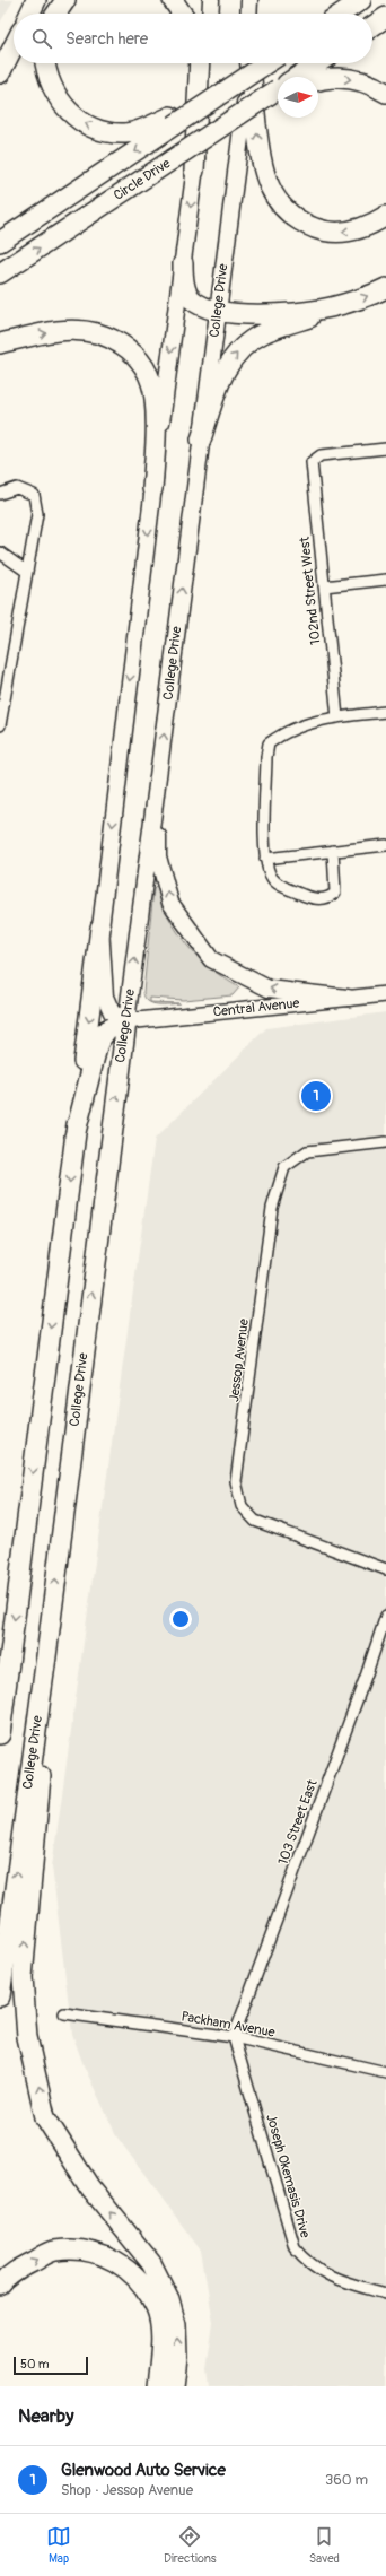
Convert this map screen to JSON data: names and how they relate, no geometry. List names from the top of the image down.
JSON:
{
  "streets": {
    "highway": ["Circle Drive", "College Drive"],
    "main road": ["Central Avenue"],
    "street": [
      "102nd Street West",
      "Jessop Avenue",
      "103 Street East",
      "Packham Avenue",
      "Joseph Okemasis Drive"
    ]
  },
  "crossings": [
    ["College Drive", "Central Avenue"],
    ["103 Street East", "Packham Avenue"],
    ["103 Street East", "Joseph Okemasis Drive"],
    ["Packham Avenue", "Joseph Okemasis Drive"]
  ],
  "scale_bar": "50 m",
  "north": "right",
  "page": {
    "search": "Search here",
    "pins": "1",
    "scale": "50 m",
    "heading": "Nearby",
    "list": [
      {
        "mark": "1",
        "name": "Glenwood Auto Service",
        "note": "Shop · Jessop Avenue",
        "value": "360 m"
      }
    ],
    "nav": ["Map", "Directions", "Saved"]
  }
}
